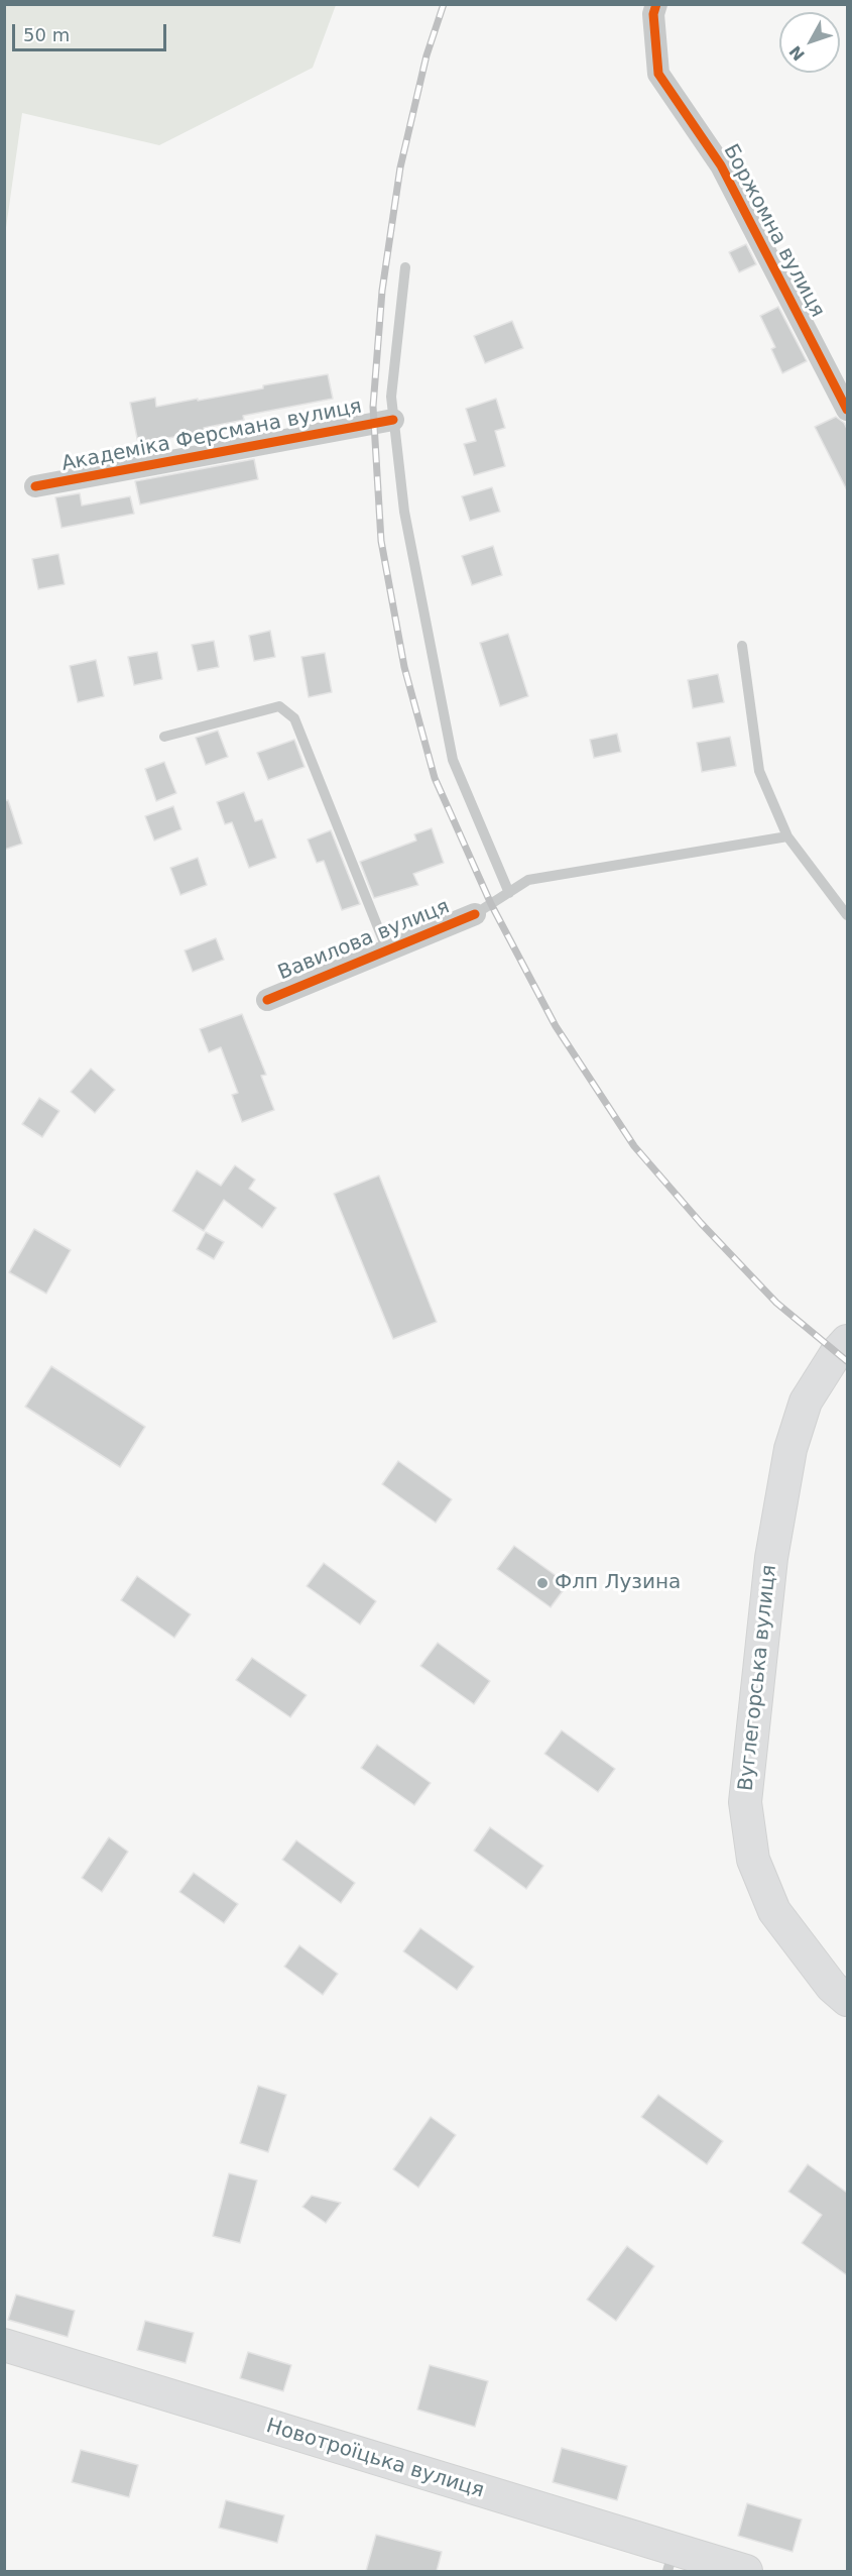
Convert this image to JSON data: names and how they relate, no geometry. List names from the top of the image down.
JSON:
{
  "streets": {
    "main road": ["Вуглегорська вулиця", "Новотроїцька вулиця"],
    "street": ["Боржомна вулиця", "Академіка Ферсмана вулиця", "Вавилова вулиця"]
  },
  "places": ["Флп Лузина"],
  "scale_bar": "50 m",
  "north": "bottom left"
}
